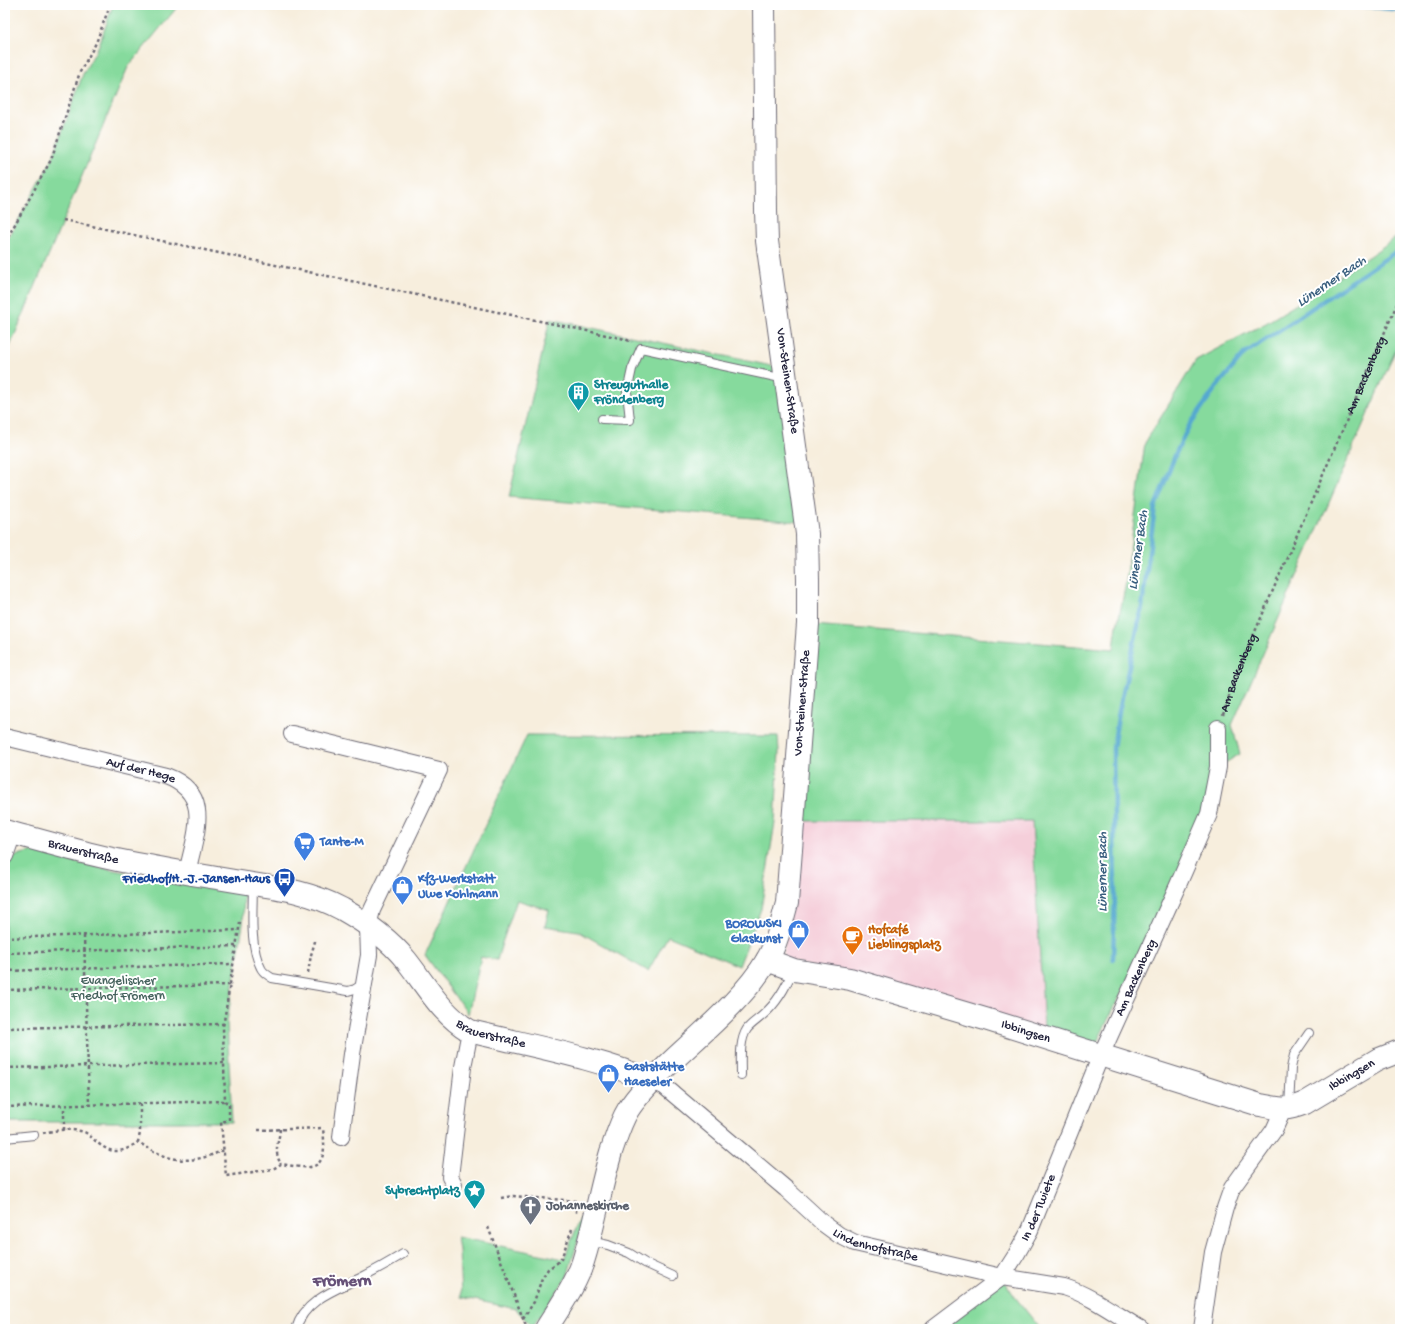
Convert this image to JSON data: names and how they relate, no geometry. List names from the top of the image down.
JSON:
{
  "streets": {
    "main road": ["Von-Steinen-Straße", "Brauerstraße", "Ibbingsen"],
    "street": [
      "Am Backenberg",
      "Auf der Hege",
      "In der Twiete",
      "Lindenhofstraße"
    ]
  },
  "crossings": [
    ["Am Backenberg", "Ibbingsen"],
    ["Am Backenberg", "In der Twiete"],
    ["Von-Steinen-Straße", "Brauerstraße"],
    ["Von-Steinen-Straße", "Ibbingsen"],
    ["Von-Steinen-Straße", "Lindenhofstraße"],
    ["Auf der Hege", "Brauerstraße"],
    ["Brauerstraße", "Lindenhofstraße"],
    ["Ibbingsen", "In der Twiete"],
    ["In der Twiete", "Lindenhofstraße"]
  ],
  "districts": ["Frömern"],
  "water": ["Lünerner Bach"],
  "parks": ["Evangelischer Friedhof Frömern"],
  "places": {
    "building": ["Streuguthalle Fröndenberg"],
    "supermarket": ["Tante-M"],
    "bus stop": ["Friedhof/H.-J.-Jansen-Haus"],
    "shop": ["Kfz-Werkstatt Uwe Kohlmann", "BOROWSKI Glaskunst", "Gaststätte Haeseler"],
    "cafe": ["Hofcafé Lieblingsplatz"],
    "place": ["Sybrechtplatz"],
    "church": ["Johanneskirche"]
  }
}
